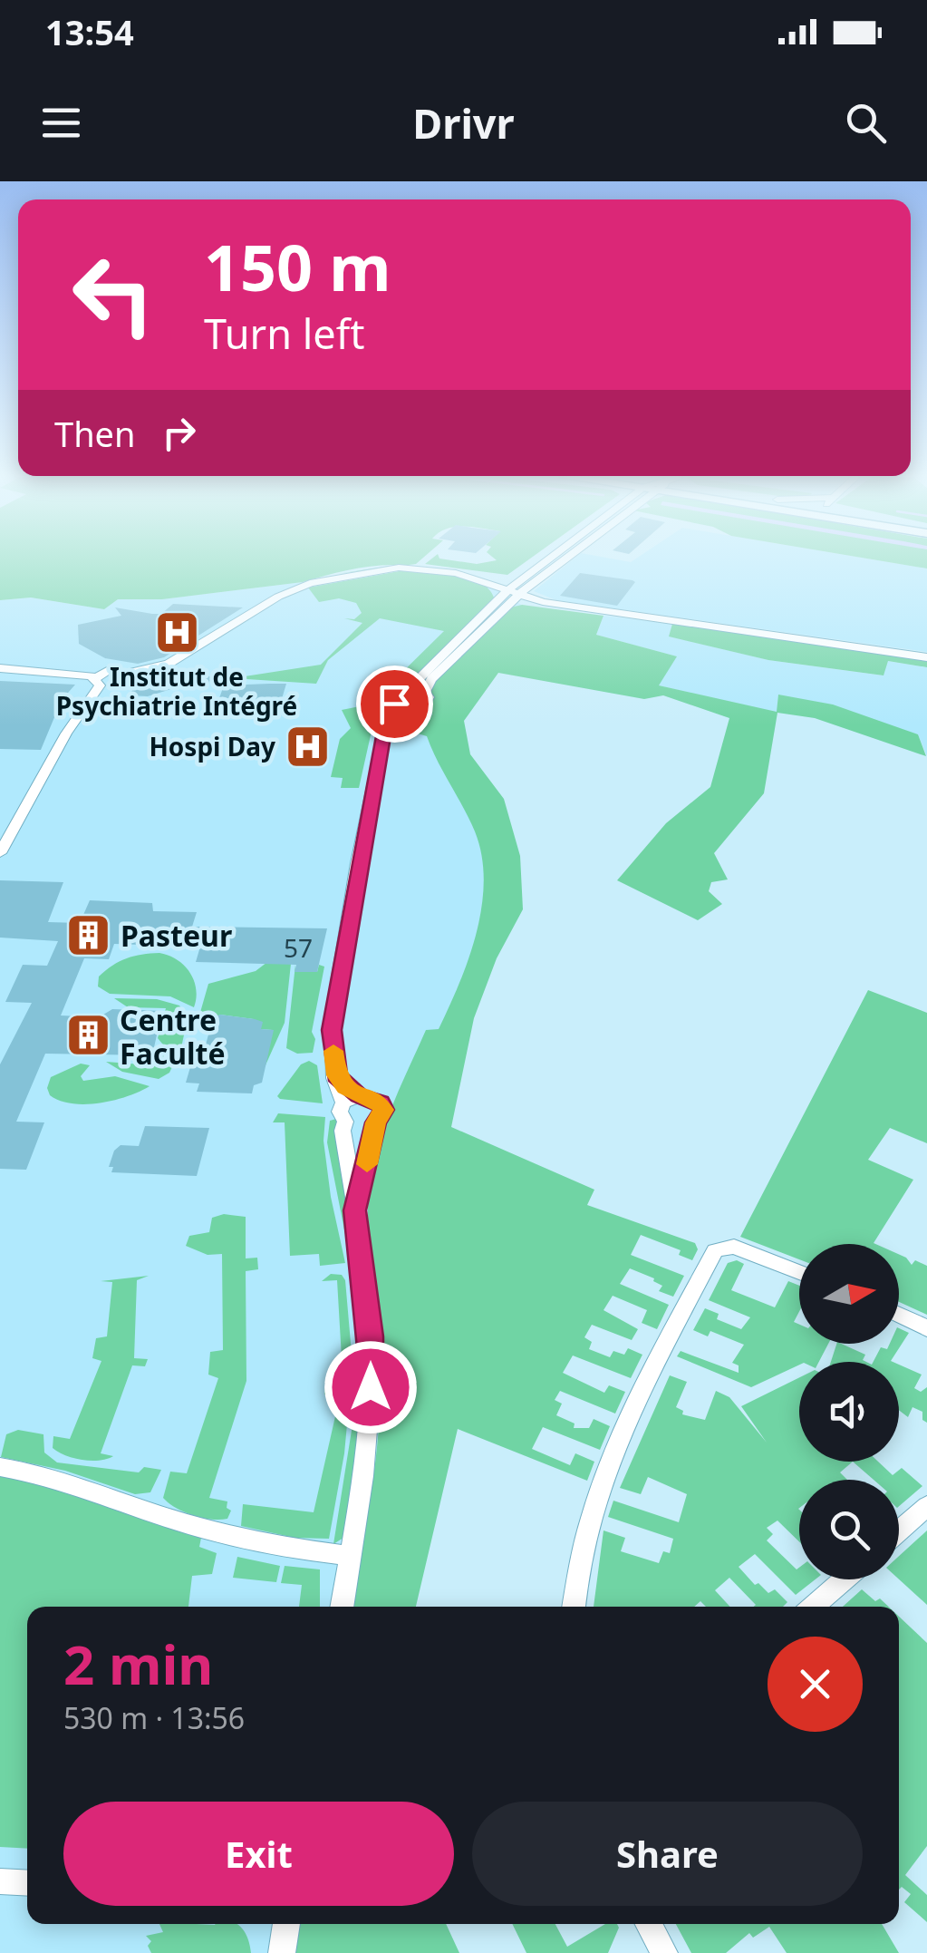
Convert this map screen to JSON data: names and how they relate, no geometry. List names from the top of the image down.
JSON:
{
  "places": {
    "hospital": ["Institut de Psychiatrie Intégré", "Hospi Day"],
    "building": ["Pasteur", "Centre Faculté"]
  },
  "house_numbers": ["57"],
  "north": "right",
  "page": {
    "status": "13:54",
    "header": "Drivr",
    "turn": ["150 m", "Turn left"],
    "then": "Then",
    "heading": ["2 min", "530 m · 13:56"],
    "buttons": ["Exit", "Share"]
  }
}
